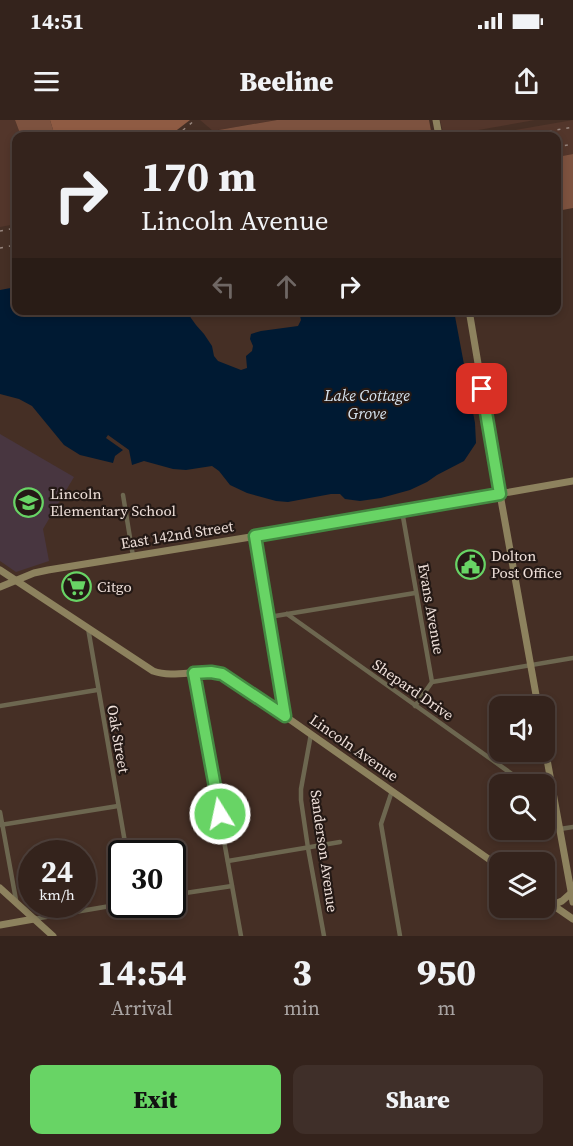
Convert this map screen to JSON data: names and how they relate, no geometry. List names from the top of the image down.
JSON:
{
  "streets": {
    "street": [
      "East 142nd Street",
      "Evans Avenue",
      "Shepard Drive",
      "Oak Street",
      "Lincoln Avenue",
      "Sanderson Avenue"
    ]
  },
  "crossings": [
    ["East 142nd Street", "Evans Avenue"],
    ["East 142nd Street", "Lincoln Avenue"],
    ["Oak Street", "Lincoln Avenue"],
    ["Lincoln Avenue", "Sanderson Avenue"]
  ],
  "water": ["Lake Cottage Grove"],
  "places": {
    "school or university": ["Lincoln Elementary School"],
    "public building": ["Dolton Post Office"],
    "supermarket": ["Citgo"]
  },
  "page": {
    "status": "14:51",
    "header": "Beeline",
    "turn": ["170 m", "Lincoln Avenue"],
    "speed": "24 km/h",
    "limit": "30",
    "eta": [
      "14:54",
      "Arrival",
      "3",
      "min",
      "950",
      "m"
    ],
    "buttons": ["Exit", "Share"]
  }
}
